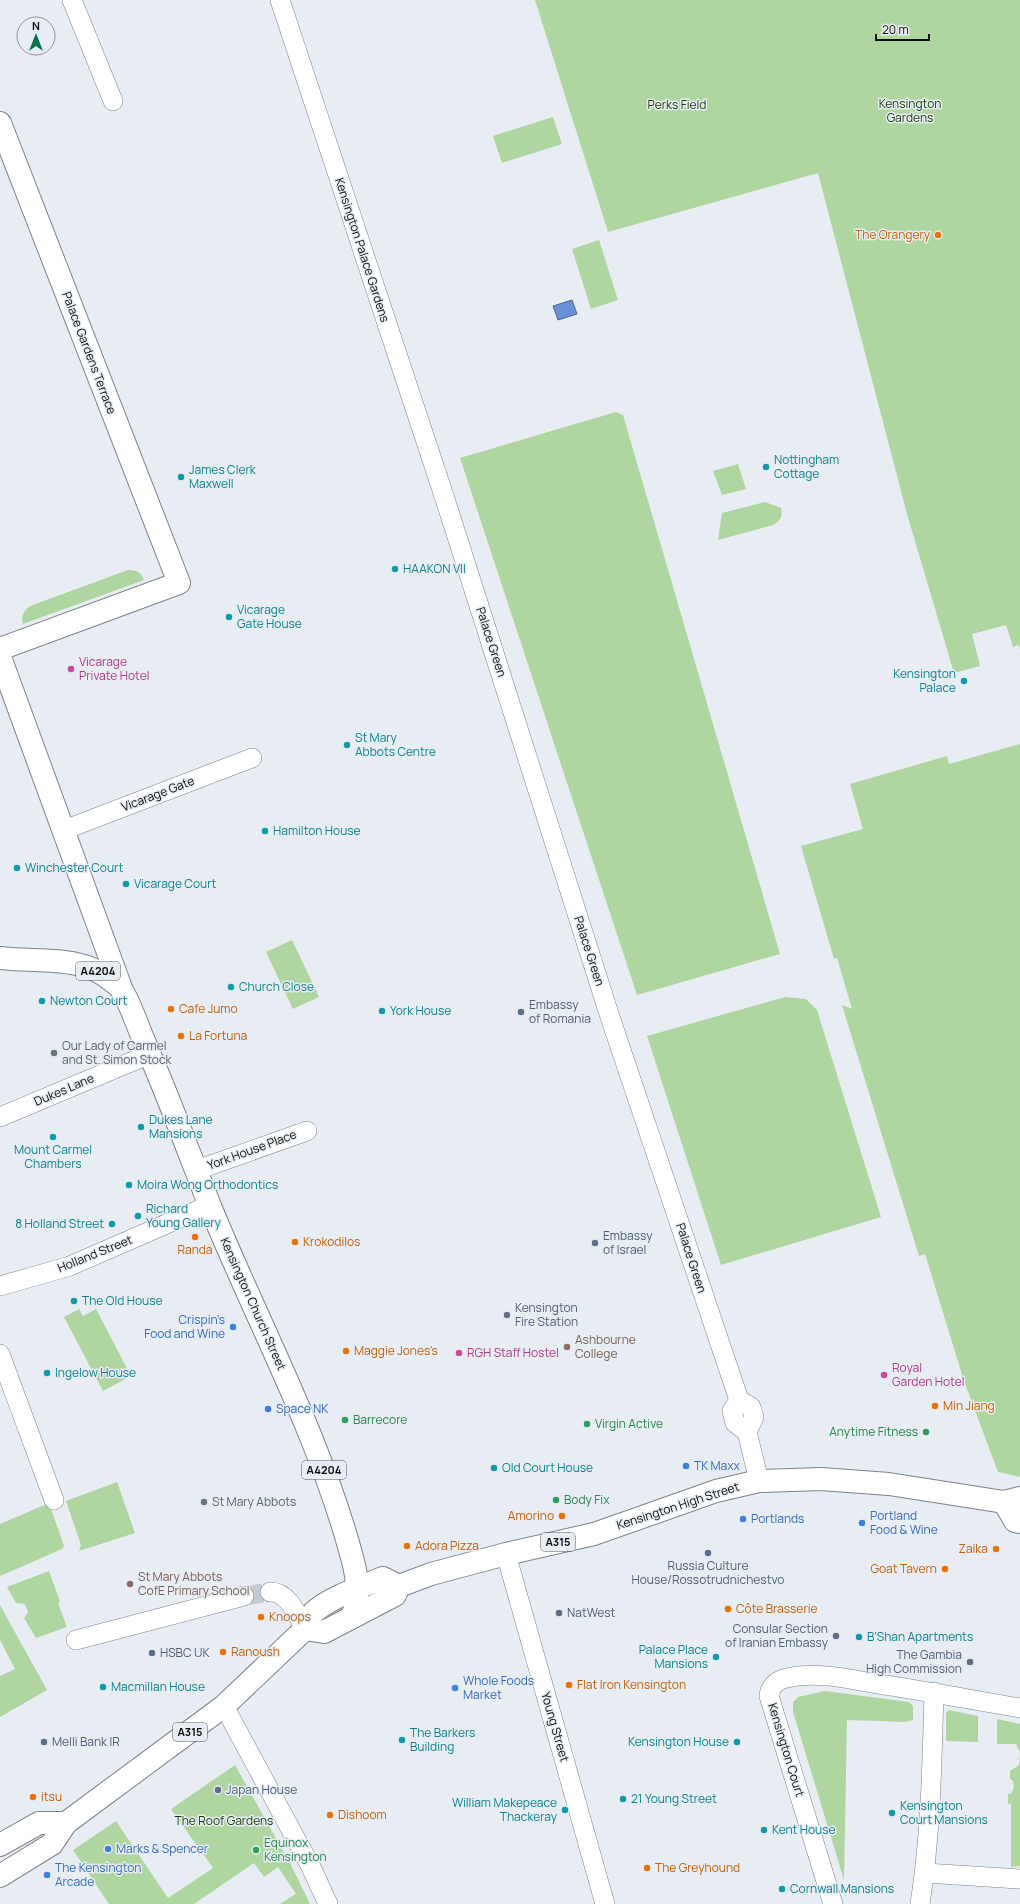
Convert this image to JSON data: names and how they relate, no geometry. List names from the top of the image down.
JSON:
{
  "streets": {
    "main road": [
      "Palace Gardens Terrace",
      "A4204",
      "Kensington Church Street",
      "Kensington High Street",
      "A315"
    ],
    "street": [
      "Kensington Palace Gardens",
      "Palace Green",
      "Vicarage Gate",
      "Dukes Lane",
      "York House Place",
      "Holland Street",
      "Young Street",
      "Kensington Court"
    ]
  },
  "crossings": [
    ["Kensington Palace Gardens", "Palace Green"],
    ["Palace Green", "Kensington High Street"],
    ["A4204", "Kensington Church Street"],
    ["A4204", "Kensington High Street"],
    ["A4204", "A315"],
    ["Dukes Lane", "Kensington Church Street"],
    ["York House Place", "Kensington Church Street"],
    ["Holland Street", "Kensington Church Street"],
    ["Kensington Church Street", "A315"],
    ["Kensington High Street", "A315"],
    ["Kensington High Street", "Young Street"]
  ],
  "parks": ["Kensington Gardens", "Perks Field", "The Roof Gardens"],
  "places": [
    "The Orangery",
    "Nottingham Cottage",
    "James Clerk Maxwell",
    "HAAKON VII",
    "Vicarage Gate House",
    "Vicarage Private Hotel",
    "Kensington Palace",
    "St Mary Abbots Centre",
    "Hamilton House",
    "Winchester Court",
    "Vicarage Court",
    "Church Close",
    "Newton Court",
    "Cafe Jumo",
    "York House",
    "Embassy of Romania",
    "La Fortuna",
    "Our Lady of Carmel and St. Simon Stock",
    "Dukes Lane Mansions",
    "Mount Carmel Chambers",
    "Moira Wong Orthodontics",
    "Richard Young Gallery",
    "8 Holland Street",
    "Randa",
    "Krokodilos",
    "Embassy of Israel",
    "The Old House",
    "Kensington Fire Station",
    "Crispin's Food and Wine",
    "Ashbourne College",
    "Maggie Jones's",
    "RGH Staff Hostel",
    "Ingelow House",
    "Royal Garden Hotel",
    "Min Jiang",
    "Space NK",
    "Barrecore",
    "Virgin Active",
    "Anytime Fitness",
    "TK Maxx",
    "Old Court House",
    "Body Fix",
    "St Mary Abbots",
    "Amorino",
    "Portlands",
    "Portland Food & Wine",
    "Adora Pizza",
    "Zaika",
    "Russia Culture House/Rossotrudnichestvo",
    "Goat Tavern",
    "St Mary Abbots CofE Primary School",
    "Côte Brasserie",
    "NatWest",
    "Knoops",
    "Consular Section of Iranian Embassy",
    "B’Shan Apartments",
    "Ranoush",
    "HSBC UK",
    "Palace Place Mansions",
    "The Gambia High Commission",
    "Flat Iron Kensington",
    "Macmillan House",
    "Whole Foods Market",
    "The Barkers Building",
    "Melli Bank IR",
    "Kensington House",
    "Japan House",
    "itsu",
    "21 Young Street",
    "William Makepeace Thackeray",
    "Kensington Court Mansions",
    "Dishoom",
    "Kent House",
    "Marks & Spencer",
    "Equinox Kensington",
    "The Greyhound",
    "The Kensington Arcade",
    "Cornwall Mansions"
  ],
  "scale_bar": "20 m",
  "north": "top"
}
